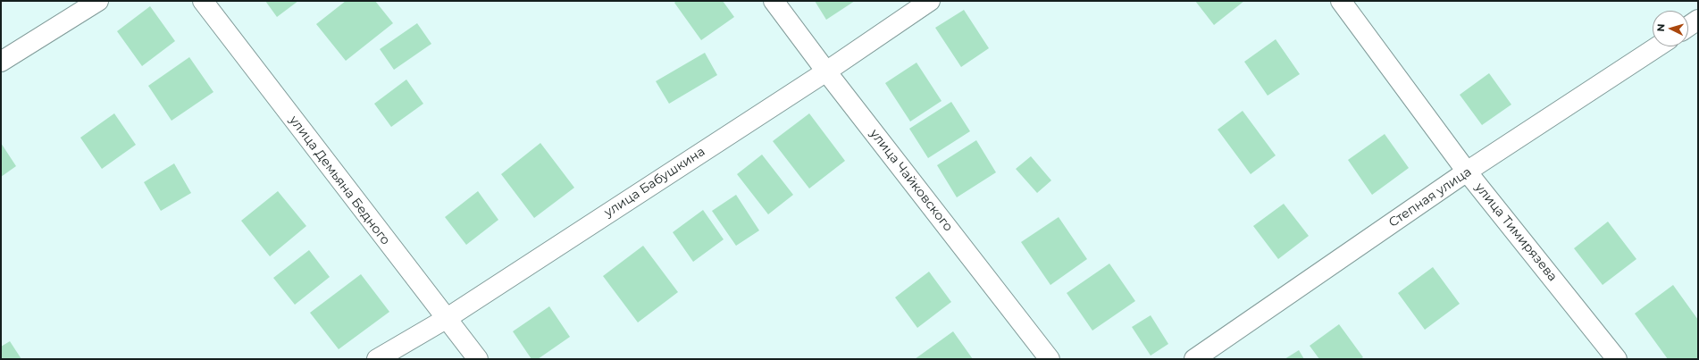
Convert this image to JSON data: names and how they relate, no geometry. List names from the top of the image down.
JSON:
{
  "streets": {
    "street": [
      "улица Демьяна Бедного",
      "улица Чайковского",
      "улица Бабушкина",
      "Степная улица",
      "улица Тимирязева"
    ]
  },
  "crossings": [
    ["улица Демьяна Бедного", "улица Бабушкина"],
    ["улица Чайковского", "улица Бабушкина"],
    ["Степная улица", "улица Тимирязева"]
  ],
  "north": "left"
}
